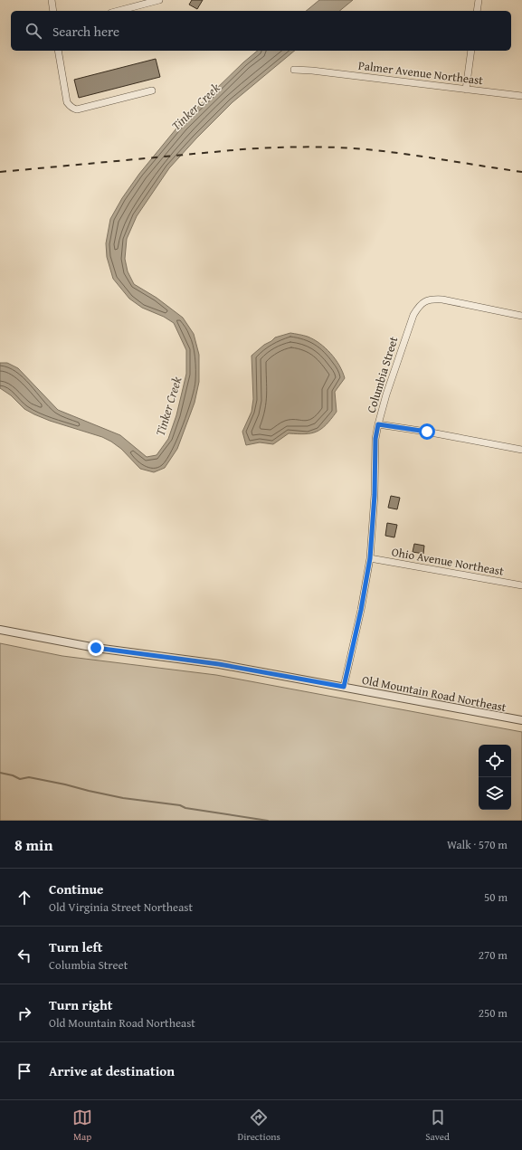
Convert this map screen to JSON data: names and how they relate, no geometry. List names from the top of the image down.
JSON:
{
  "streets": {
    "street": [
      "Palmer Avenue Northeast",
      "Columbia Street",
      "Ohio Avenue Northeast",
      "Old Mountain Road Northeast"
    ]
  },
  "crossings": [
    ["Columbia Street", "Ohio Avenue Northeast"],
    ["Columbia Street", "Old Mountain Road Northeast"]
  ],
  "water": ["Tinker Creek"],
  "page": {
    "search": "Search here",
    "heading": ["8 min", "Walk · 570 m"],
    "list": [
      ["Continue", "Old Virginia Street Northeast", "50 m"],
      ["Turn left", "Columbia Street", "270 m"],
      ["Turn right", "Old Mountain Road Northeast", "250 m"],
      "Arrive at destination"
    ],
    "nav": ["Map", "Directions", "Saved"]
  }
}
